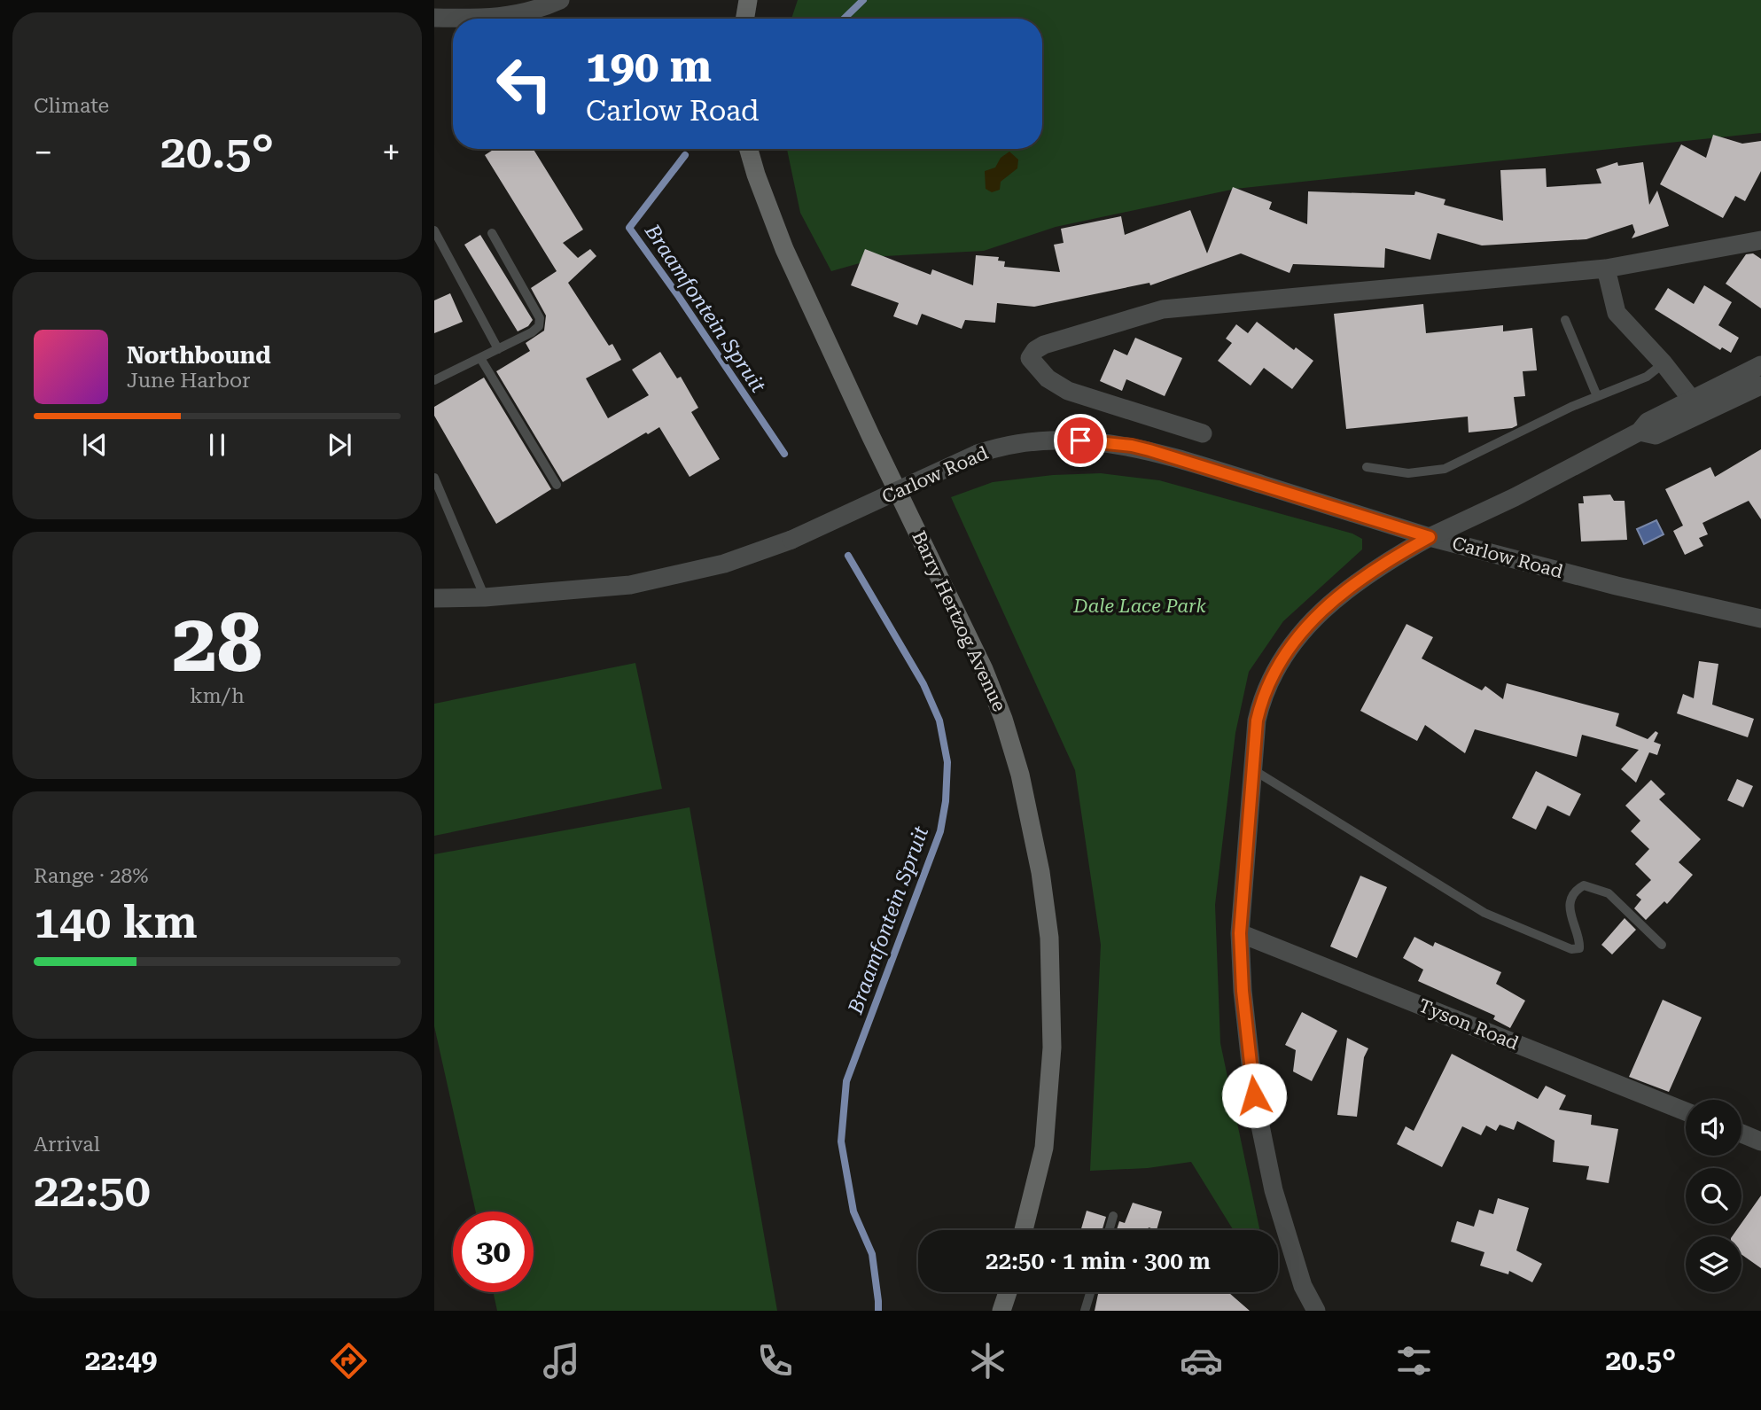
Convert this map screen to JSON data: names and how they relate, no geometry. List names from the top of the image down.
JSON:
{
  "streets": {
    "main road": ["Barry Hertzog Avenue"],
    "street": ["Carlow Road", "Tyson Road"]
  },
  "water": ["Braamfontein Spruit"],
  "parks": ["Dale Lace Park"],
  "page": {
    "tile": [
      "Climate",
      ["28", "km/h"],
      ["Range · 28%", "140 km"],
      ["Arrival", "22:50"]
    ],
    "turn": ["190 m", "Carlow Road"],
    "heat": ["−", "20.5°", "+"],
    "song": ["Northbound", "June Harbor"],
    "limit": "30",
    "trip": "22:50 · 1 min · 300 m",
    "tabs": ["22:49", "20.5°"]
  }
}
